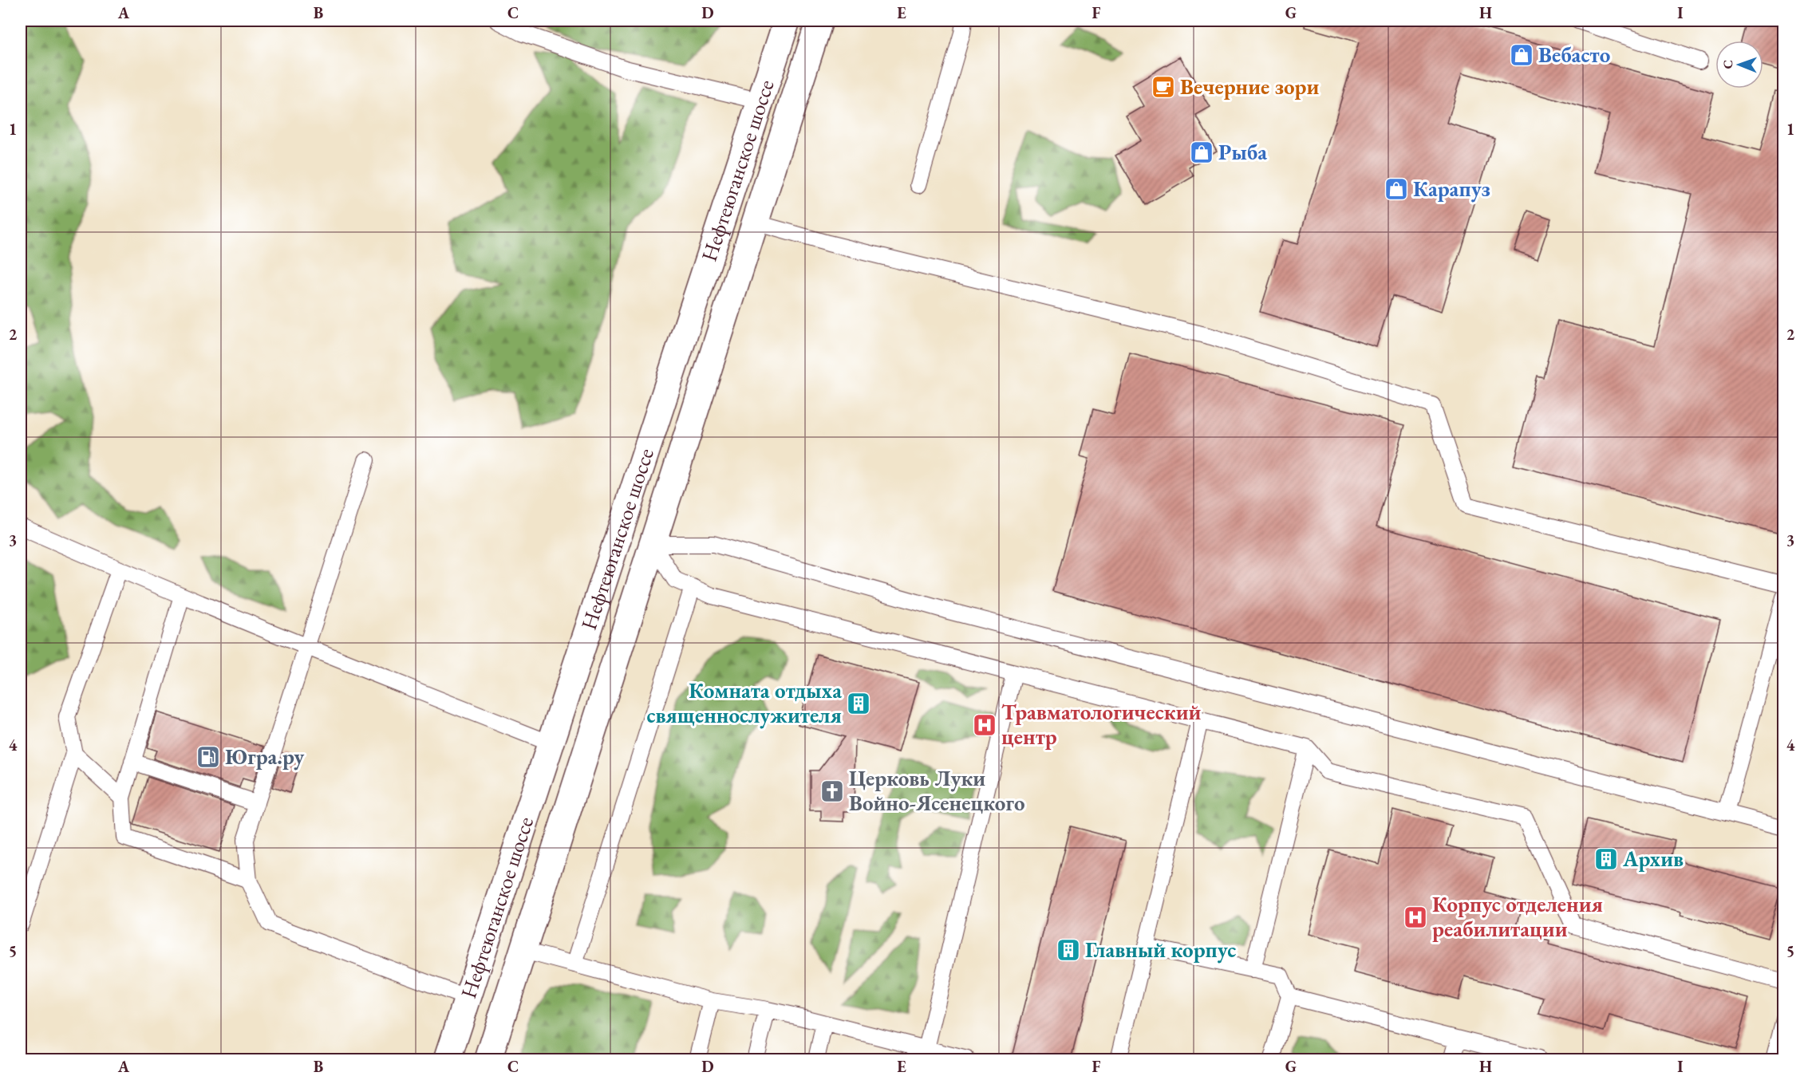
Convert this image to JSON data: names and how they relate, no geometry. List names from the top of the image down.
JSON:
{
  "streets": {
    "main road": ["Нефтеюганское шоссе"]
  },
  "places": {
    "shop": ["Вебасто", "Рыба", "Карапуз"],
    "cafe": ["Вечерние зори"],
    "building": ["Комната отдыха священнослужителя", "Архив", "Главный корпус"],
    "hospital": ["Травматологический центр", "Корпус отделения реабилитации"],
    "fuel station": ["Югра.ру"],
    "church": ["Церковь Луки Войно-Ясенецкого"]
  },
  "north": "left",
  "grid": {
    "columns": [
      "A",
      "B",
      "C",
      "D",
      "E",
      "F",
      "G",
      "H",
      "I"
    ],
    "rows": [
      "1",
      "2",
      "3",
      "4",
      "5"
    ]
  }
}
